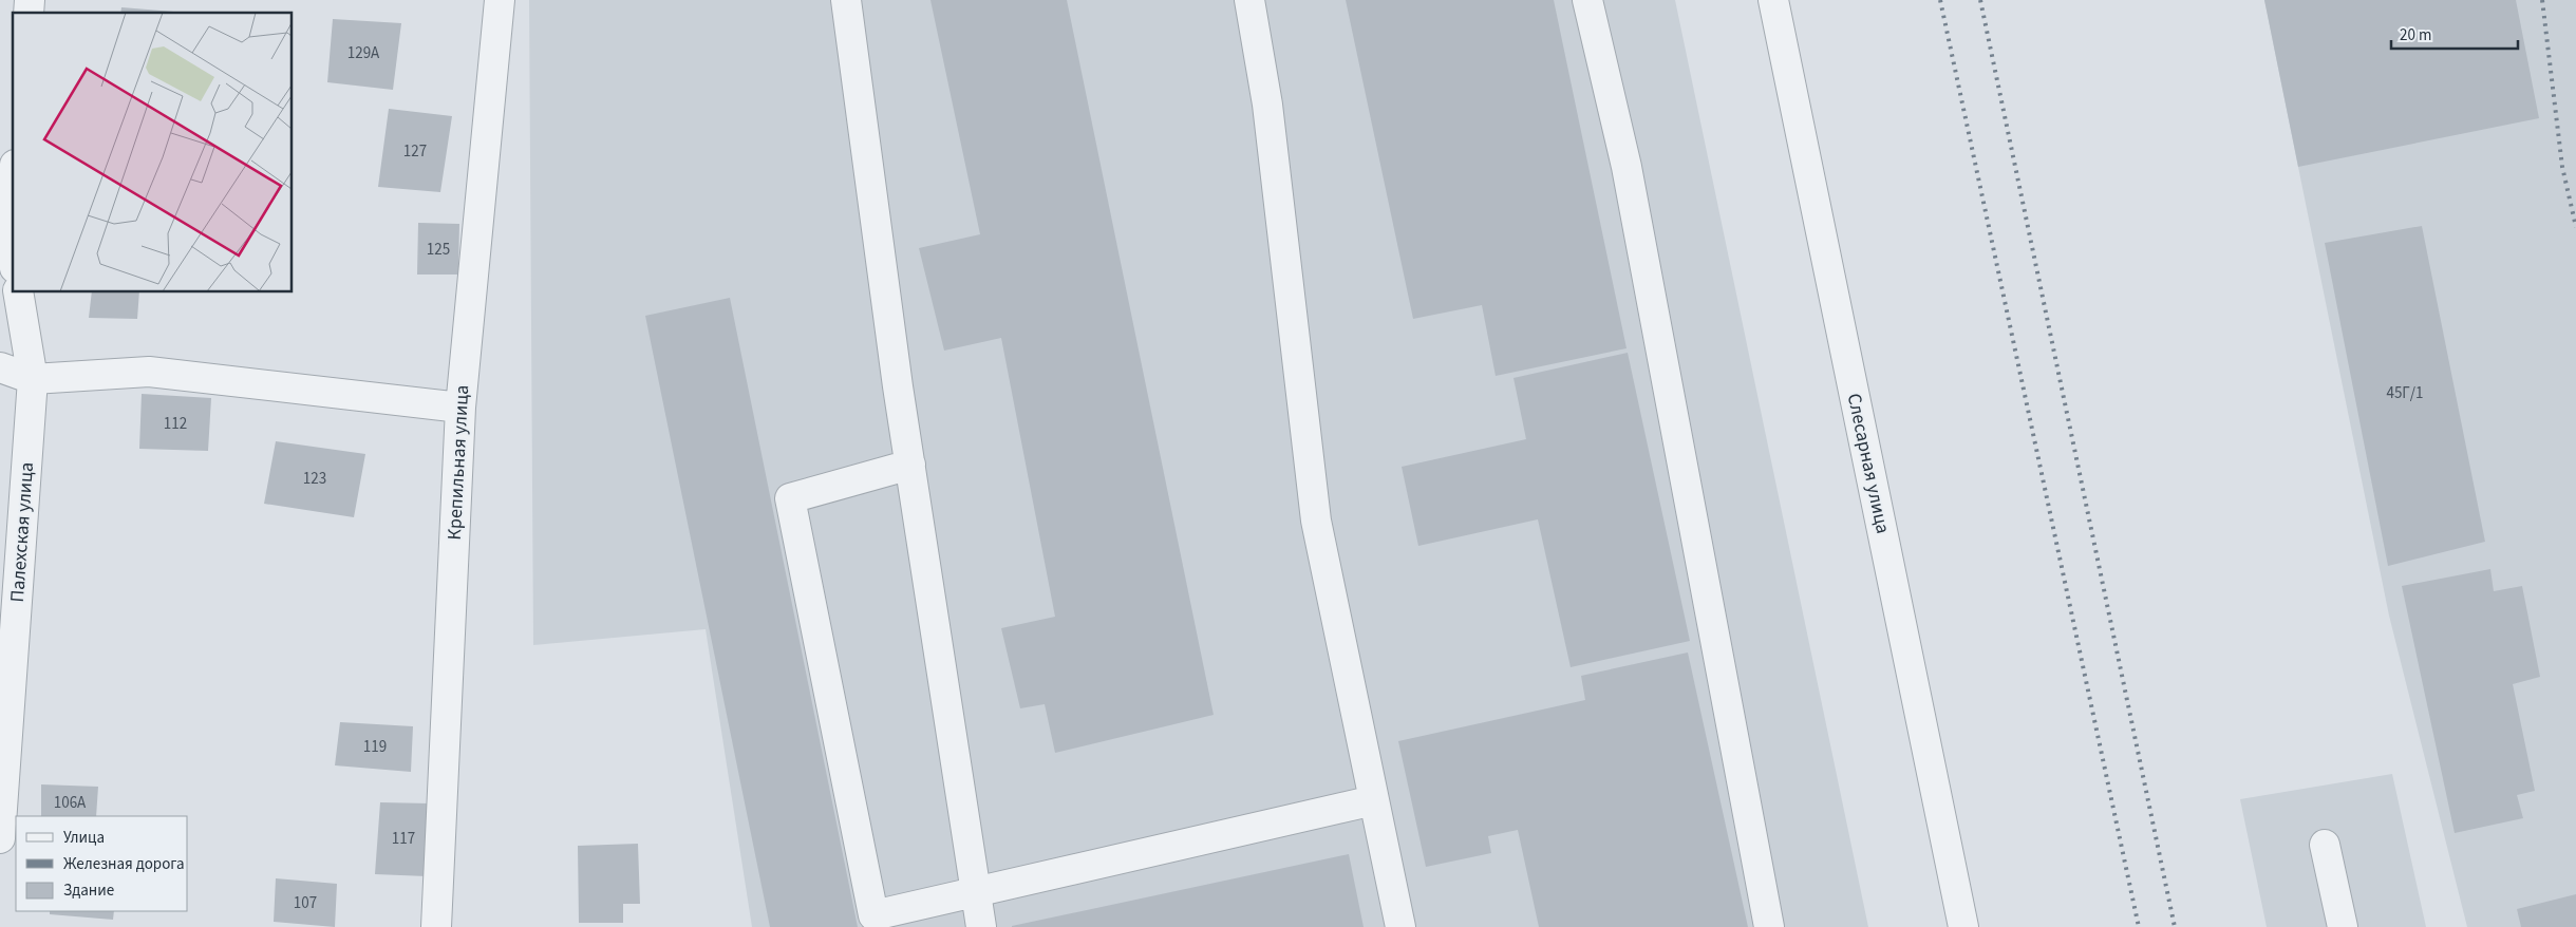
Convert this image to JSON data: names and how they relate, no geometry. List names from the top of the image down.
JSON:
{
  "streets": {
    "street": ["Крепильная улица", "Слесарная улица", "Палехская улица"]
  },
  "house_numbers": [
    "129А",
    "127",
    "125",
    "45Г/1",
    "112",
    "123",
    "119",
    "106А",
    "117",
    "107"
  ],
  "legend": ["Улица", "Железная дорога", "Здание"],
  "scale_bar": "20 m"
}
